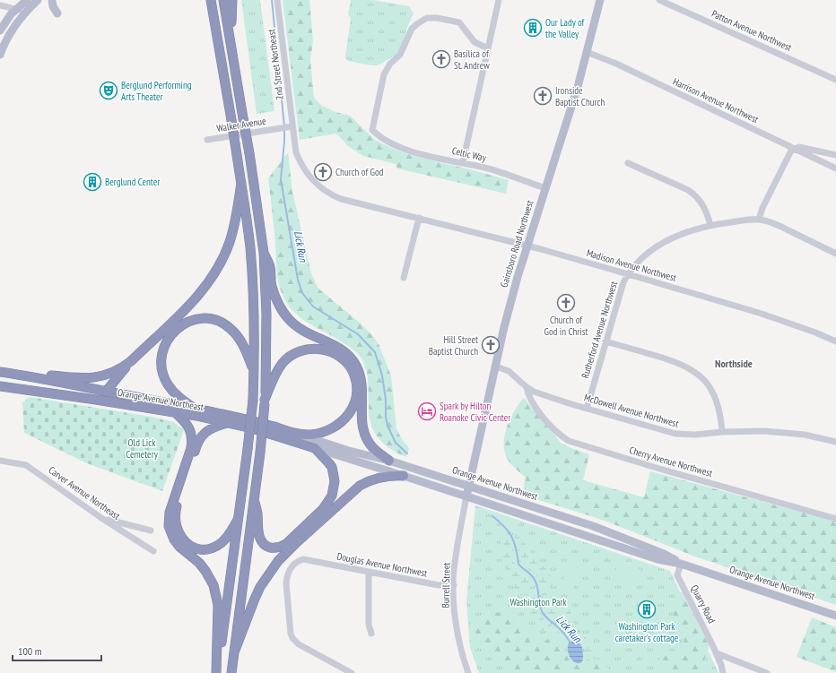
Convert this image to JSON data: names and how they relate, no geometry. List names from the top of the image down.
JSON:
{
  "streets": {
    "highway": ["Orange Avenue Northeast"],
    "main road": ["Gainsboro Road Northwest", "Orange Avenue Northwest"],
    "street": [
      "Patton Avenue Northwest",
      "2nd Street Northeast",
      "Harrison Avenue Northwest",
      "Walker Avenue",
      "Celtic Way",
      "Madison Avenue Northwest",
      "Rutherford Avenue Northwest",
      "McDowell Avenue Northwest",
      "Cherry Avenue Northwest",
      "Carver Avenue Northeast",
      "Douglas Avenue Northwest",
      "Burrell Street",
      "Quarry Road"
    ]
  },
  "crossings": [
    ["2nd Street Northeast", "Walker Avenue"],
    ["2nd Street Northeast", "Madison Avenue Northwest"],
    ["Harrison Avenue Northwest", "Gainsboro Road Northwest"],
    ["Celtic Way", "Gainsboro Road Northwest"],
    ["Gainsboro Road Northwest", "Madison Avenue Northwest"],
    ["Gainsboro Road Northwest", "McDowell Avenue Northwest"],
    ["Gainsboro Road Northwest", "Orange Avenue Northwest"],
    ["Gainsboro Road Northwest", "Burrell Street"],
    ["Madison Avenue Northwest", "Rutherford Avenue Northwest"],
    ["Rutherford Avenue Northwest", "McDowell Avenue Northwest"],
    ["Orange Avenue Northeast", "Orange Avenue Northwest"],
    ["McDowell Avenue Northwest", "Cherry Avenue Northwest"],
    ["Orange Avenue Northwest", "Burrell Street"],
    ["Orange Avenue Northwest", "Quarry Road"],
    ["Douglas Avenue Northwest", "Burrell Street"]
  ],
  "districts": ["Northside"],
  "water": ["Lick Run"],
  "parks": ["Old Lick Cemetery", "Washington Park"],
  "places": {
    "building": ["Our Lady of the Valley", "Berglund Center", "Washington Park caretaker's cottage"],
    "church": [
      "Basilica of St. Andrew",
      "Ironside Baptist Church",
      "Church of God",
      "Church of God in Christ",
      "Hill Street Baptist Church"
    ],
    "theatre": ["Berglund Performing Arts Theater"],
    "hotel": ["Spark by Hilton Roanoke Civic Center"]
  },
  "scale_bar": "100 m"
}
